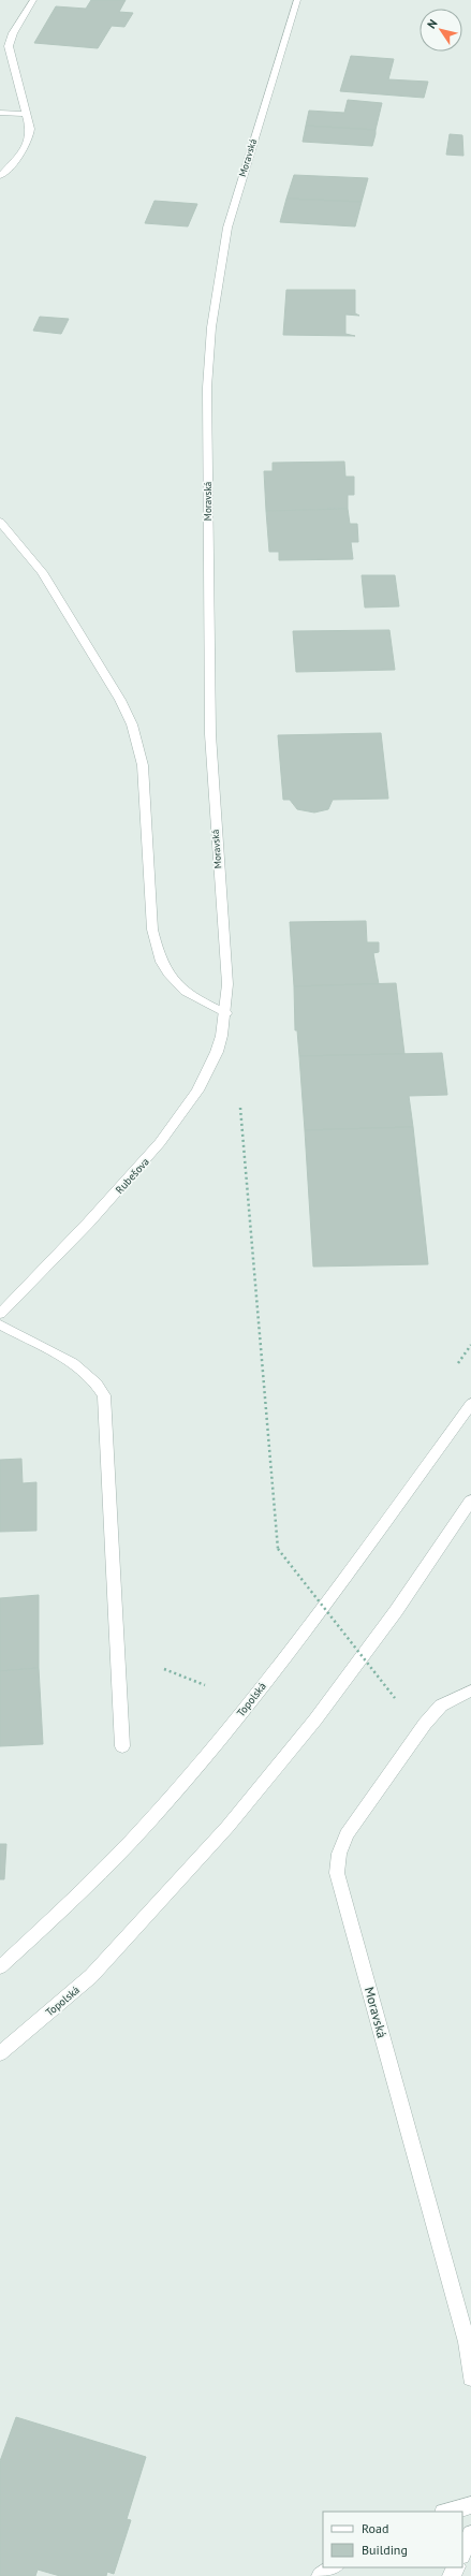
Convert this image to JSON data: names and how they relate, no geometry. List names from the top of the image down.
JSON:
{
  "streets": {
    "street": ["Moravská", "Rubešova", "Topolská"]
  },
  "crossings": [
    ["Moravská", "Rubešova"]
  ],
  "legend": ["Road", "Building"],
  "north": "top left"
}
